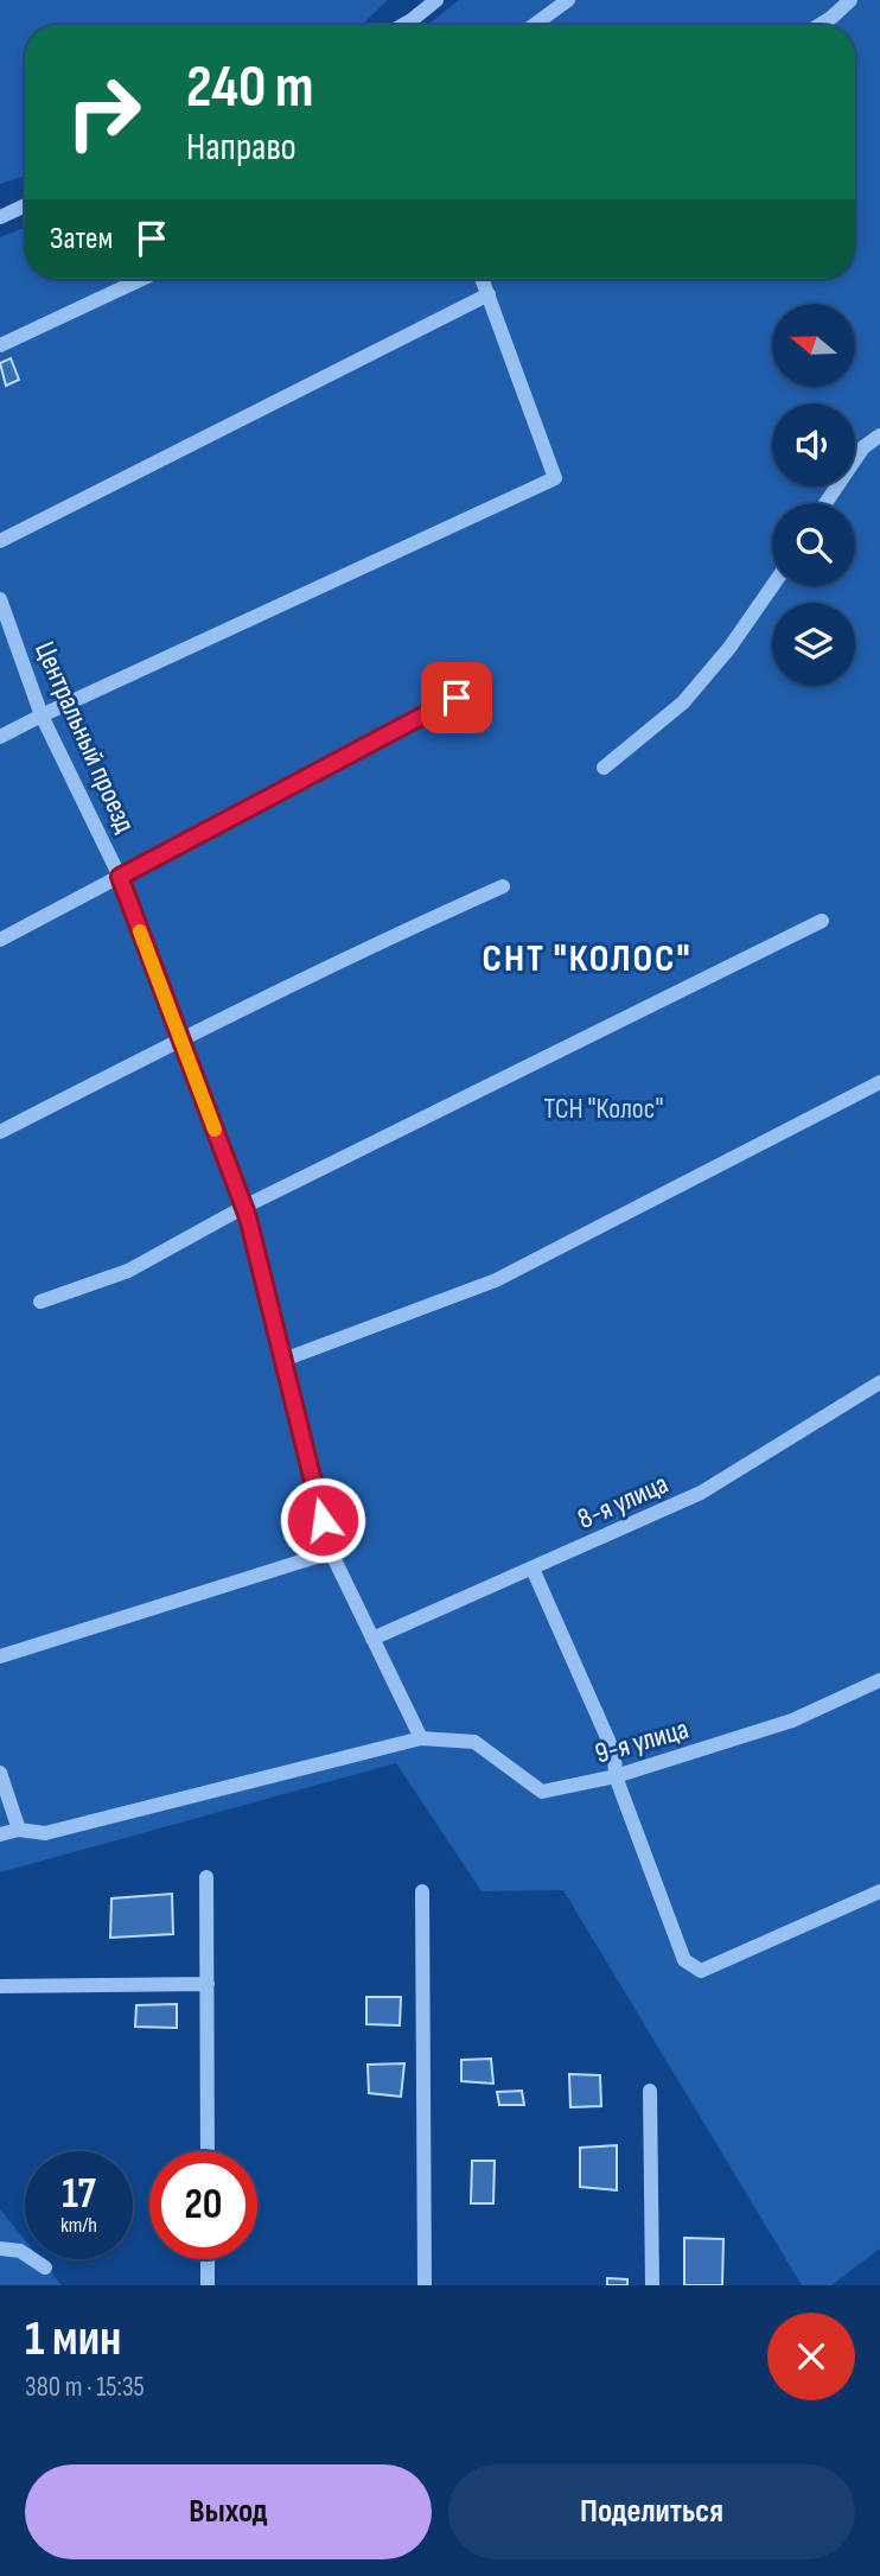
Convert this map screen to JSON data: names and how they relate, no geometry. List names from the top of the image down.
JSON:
{
  "streets": {
    "street": ["Центральный проезд", "8-я улица", "9-я улица"]
  },
  "crossings": [
    ["Центральный проезд", "8-я улица"],
    ["Центральный проезд", "9-я улица"]
  ],
  "districts": ["СНТ \"КОЛОС\""],
  "parks": ["ТСН \"Колос\""],
  "north": "left",
  "page": {
    "turn": ["240 m", "Направо"],
    "then": "Затем",
    "speed": "17 km/h",
    "limit": "20",
    "heading": ["1 мин", "380 m · 15:35"],
    "buttons": ["Выход", "Поделиться"]
  }
}
